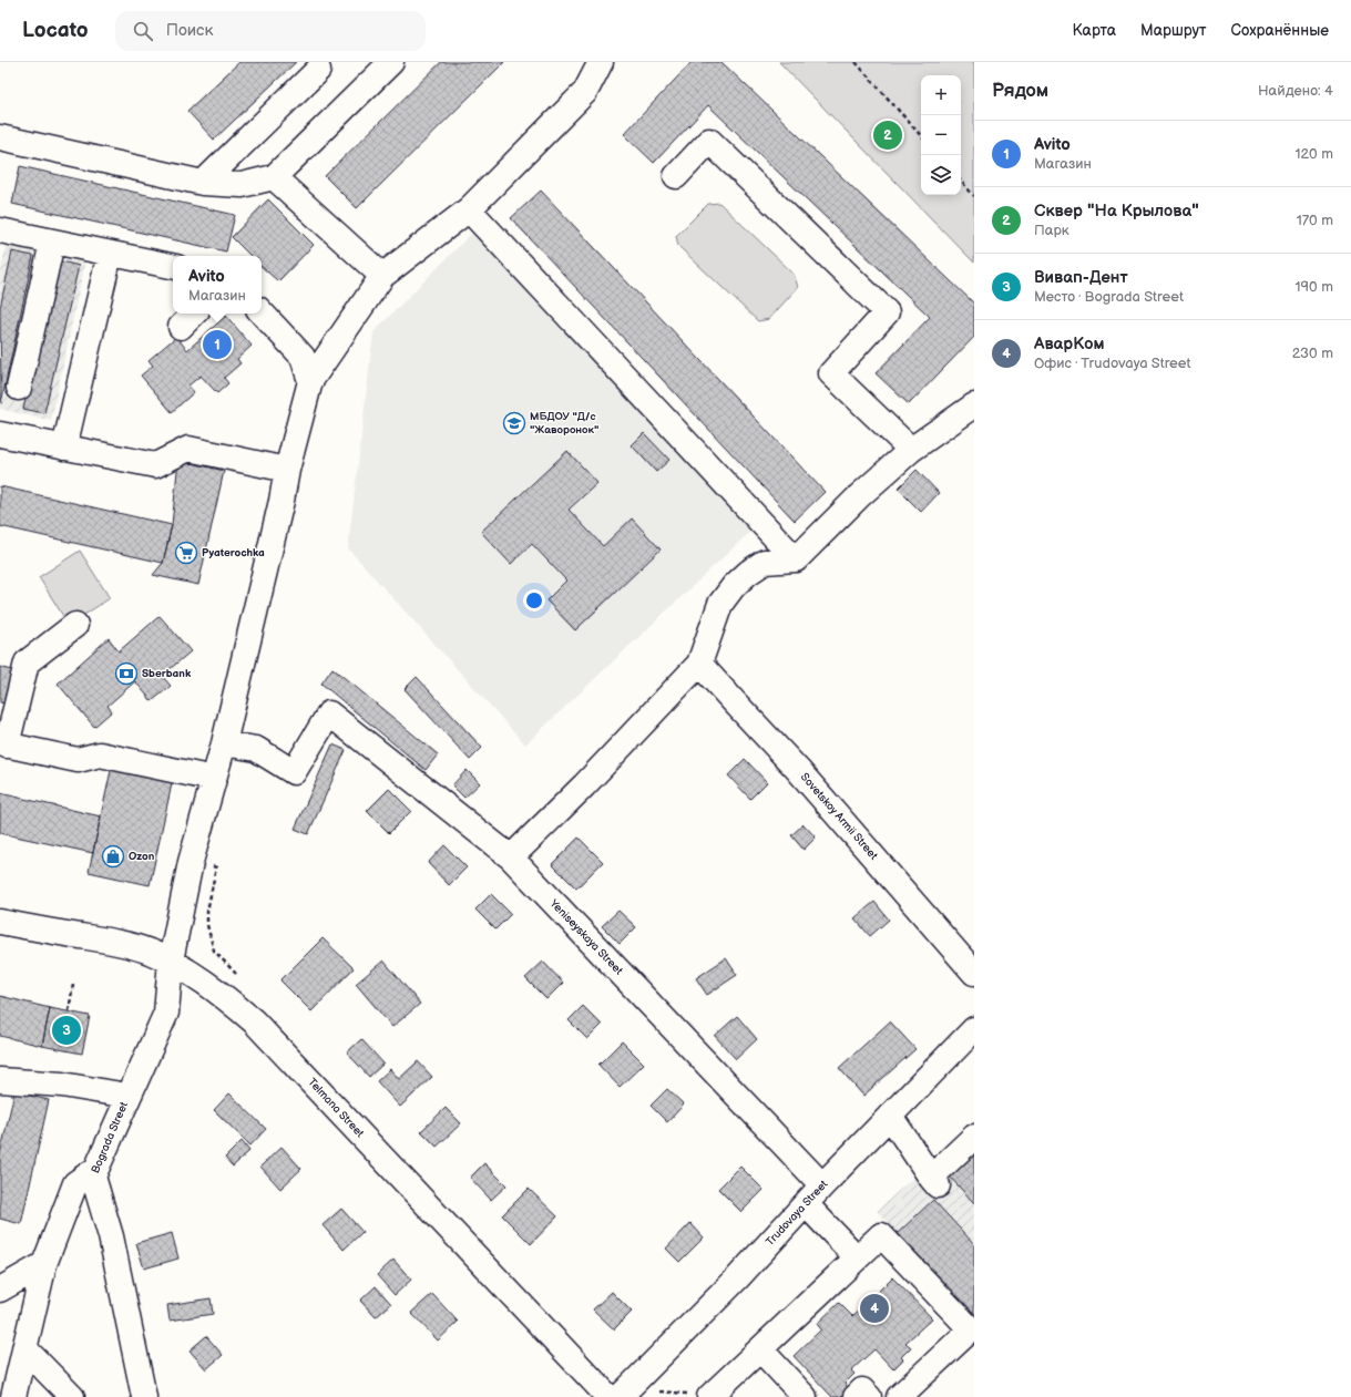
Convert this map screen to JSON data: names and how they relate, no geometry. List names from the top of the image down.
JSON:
{
  "streets": {
    "street": [
      "Sovetskoy Armii Street",
      "Yeniseyskaya Street",
      "Telmana Street",
      "Bograda Street",
      "Trudovaya Street"
    ]
  },
  "crossings": [
    ["Yeniseyskaya Street", "Bograda Street"],
    ["Yeniseyskaya Street", "Trudovaya Street"],
    ["Telmana Street", "Bograda Street"]
  ],
  "places": {
    "school or university": ["МБДОУ \"Д/с \"Жаворонок\""],
    "supermarket": ["Pyaterochka"],
    "bank": ["Sberbank"],
    "shop": ["Ozon"]
  },
  "page": {
    "header": "Locato",
    "search": "Поиск",
    "nav": ["Карта", "Маршрут", "Сохранённые"],
    "heading": ["Рядом", "Найдено: 4"],
    "map_buttons": ["+", "−"],
    "pins": [
      "2",
      "1",
      "3",
      "4"
    ],
    "list": [
      {
        "mark": "1",
        "name": "Avito",
        "note": "Магазин",
        "value": "120 m"
      },
      {
        "mark": "2",
        "name": "Сквер \"На Крылова\"",
        "note": "Парк",
        "value": "170 m"
      },
      {
        "mark": "3",
        "name": "Вивап-Дент",
        "note": "Место · Bograda Street",
        "value": "190 m"
      },
      {
        "mark": "4",
        "name": "АварКом",
        "note": "Офис · Trudovaya Street",
        "value": "230 m"
      }
    ],
    "popup": ["Avito", "Магазин"]
  }
}
